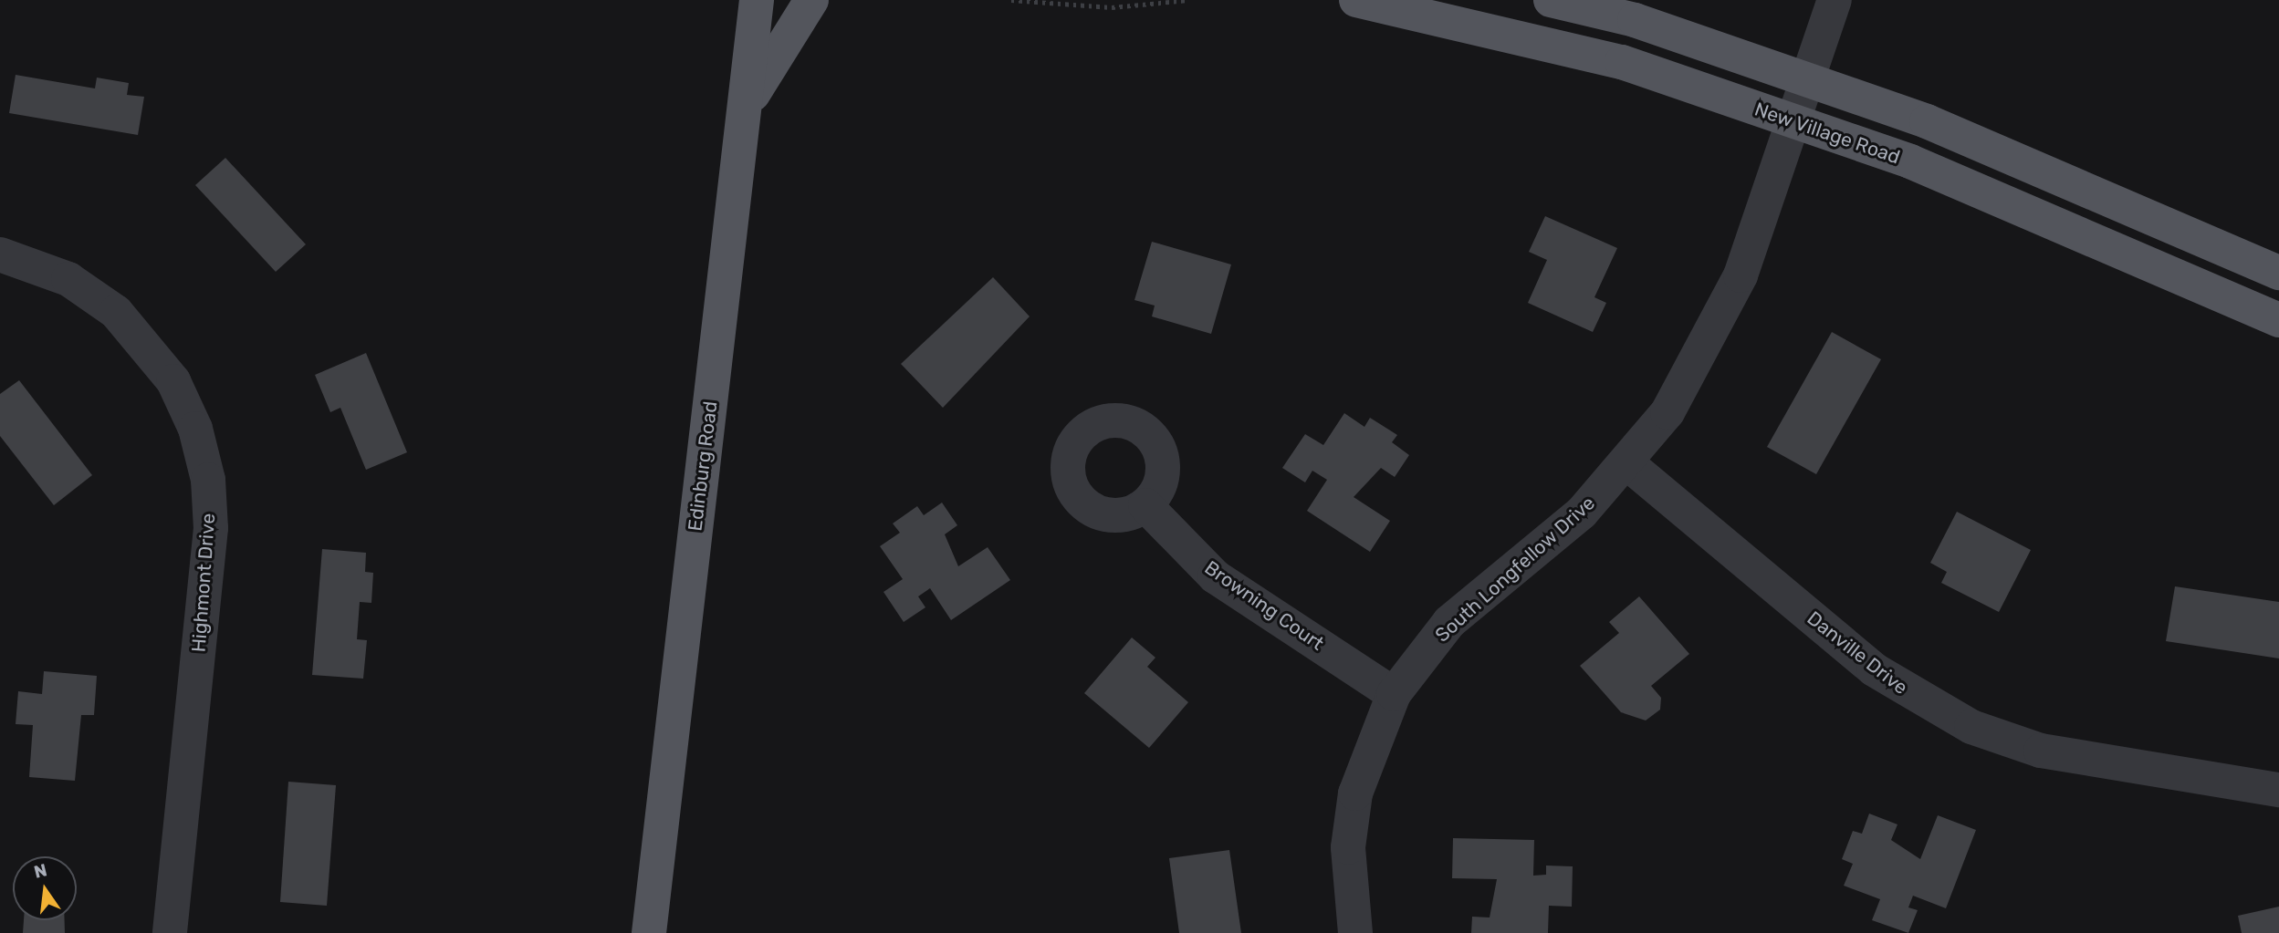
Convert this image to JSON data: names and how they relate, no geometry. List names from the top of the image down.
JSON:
{
  "streets": {
    "main road": ["New Village Road", "Edinburg Road"],
    "street": [
      "South Longfellow Drive",
      "Highmont Drive",
      "Browning Court",
      "Danville Drive"
    ]
  },
  "crossings": [
    ["New Village Road", "South Longfellow Drive"],
    ["South Longfellow Drive", "Browning Court"],
    ["South Longfellow Drive", "Danville Drive"]
  ],
  "north": "top"
}
